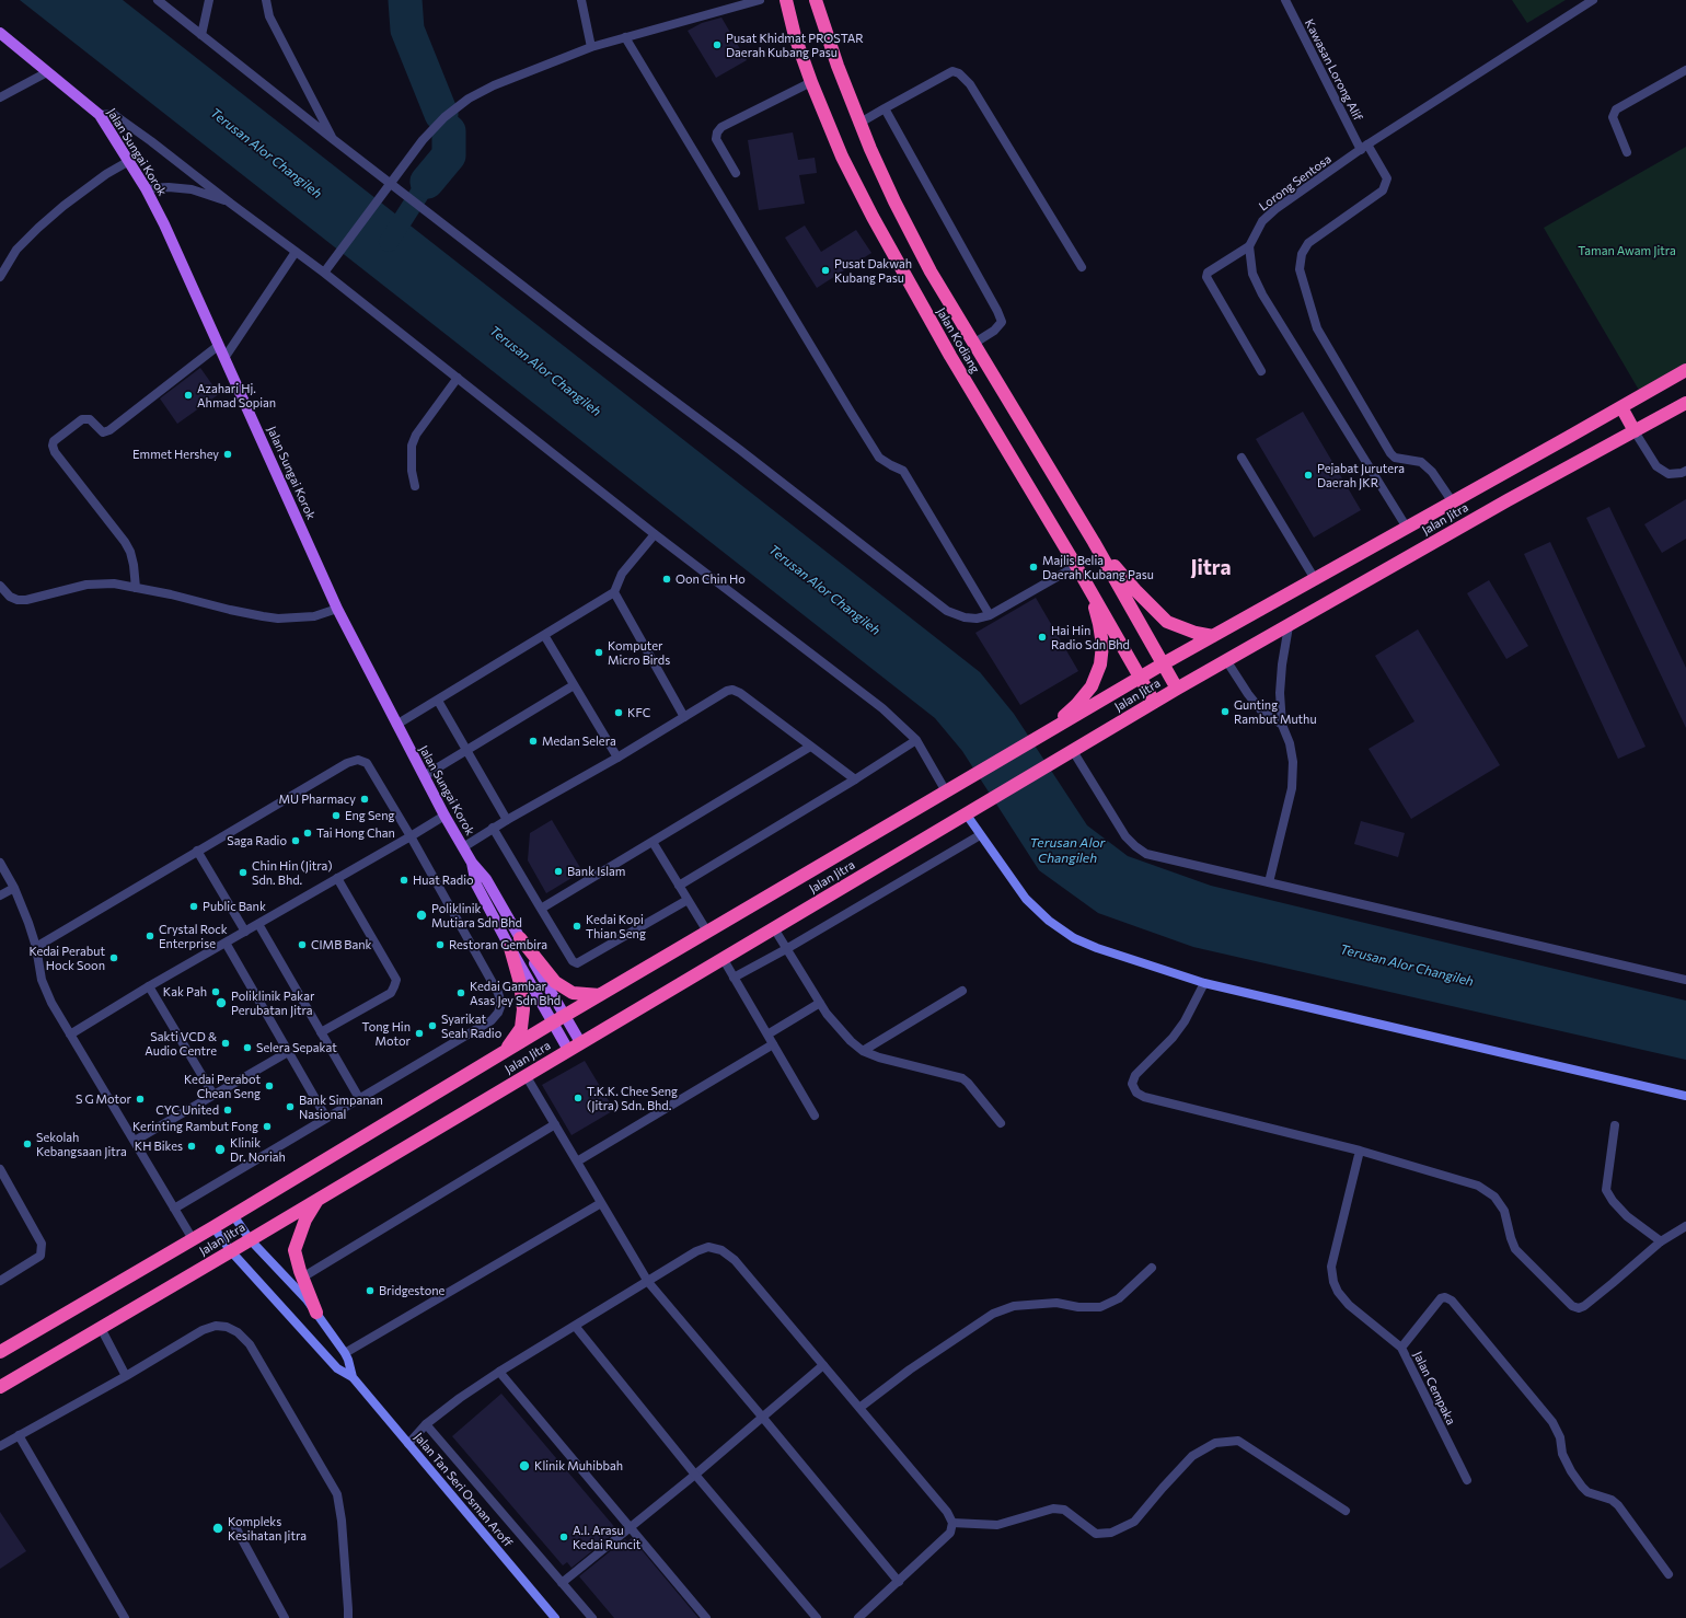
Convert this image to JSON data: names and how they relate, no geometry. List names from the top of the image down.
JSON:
{
  "streets": {
    "highway": ["Jalan Kodiang", "Jalan Jitra"],
    "main road": ["Jalan Sungai Korok"],
    "street": [
      "Kawasan Lorong Alif",
      "Lorong Sentosa",
      "Jalan Cempaka",
      "Jalan Tan Seri Osman Aroff"
    ]
  },
  "crossings": [
    ["Kawasan Lorong Alif", "Lorong Sentosa"],
    ["Kawasan Lorong Alif", "Jalan Jitra"],
    ["Jalan Sungai Korok", "Jalan Jitra"],
    ["Jalan Kodiang", "Jalan Jitra"],
    ["Jalan Jitra", "Jalan Tan Seri Osman Aroff"]
  ],
  "districts": ["Jitra"],
  "water": ["Terusan Alor Changileh"],
  "parks": ["Taman Awam Jitra"],
  "places": [
    "Pusat Khidmat PROSTAR Daerah Kubang Pasu",
    "Pusat Dakwah Kubang Pasu",
    "Azahari Hj. Ahmad Sopian",
    "Emmet Hershey",
    "Pejabat Jurutera Daerah JKR",
    "Majlis Belia Daerah Kubang Pasu",
    "Oon Chin Ho",
    "Hai Hin Radio Sdn Bhd",
    "Komputer Micro Birds",
    "Gunting Rambut Muthu",
    "KFC",
    "Medan Selera",
    "MU Pharmacy",
    "Eng Seng",
    "Tai Hong Chan",
    "Saga Radio",
    "Bank Islam",
    "Chin Hin (Jitra) Sdn. Bhd.",
    "Huat Radio",
    "Public Bank",
    "Poliklinik Mutiara Sdn Bhd",
    "Kedai Kopi Thian Seng",
    "Crystal Rock Enterprise",
    "CIMB Bank",
    "Restoran Gembira",
    "Kedai Perabut Hock Soon",
    "Kak Pah",
    "Kedai Gambar Asas Jey Sdn Bhd",
    "Poliklinik Pakar Perubatan Jitra",
    "Syarikat Seah Radio",
    "Tong Hin Motor",
    "Sakti VCD & Audio Centre",
    "Selera Sepakat",
    "Kedai Perabot Chean Seng",
    "T.K.K. Chee Seng (Jitra) Sdn. Bhd.",
    "S G Motor",
    "Bank Simpanan Nasional",
    "CYC United",
    "Kerinting Rambut Fong",
    "Sekolah Kebangsaan Jitra",
    "KH Bikes",
    "Klinik Dr. Noriah",
    "Bridgestone",
    "Klinik Muhibbah",
    "Kompleks Kesihatan Jitra",
    "A.I. Arasu Kedai Runcit"
  ]
}
